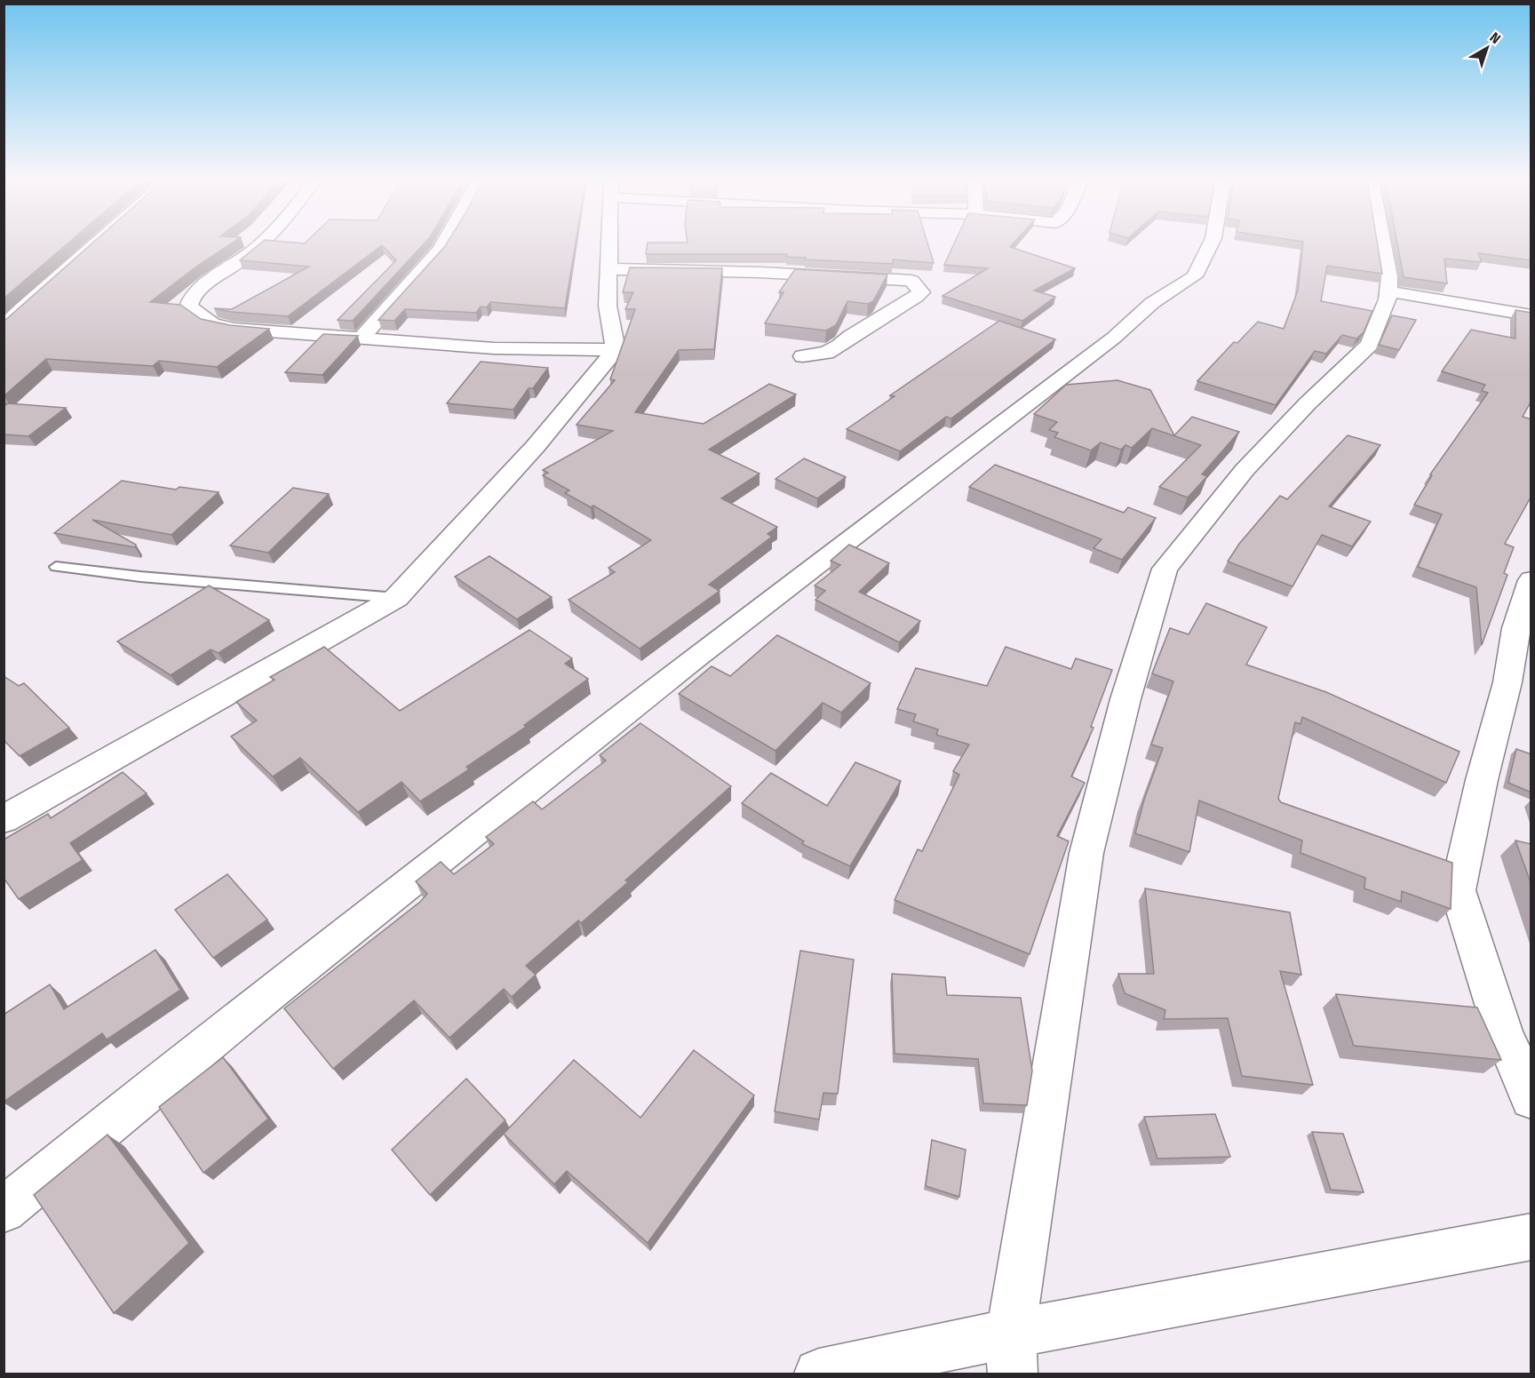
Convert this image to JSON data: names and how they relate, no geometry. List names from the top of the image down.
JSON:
{
  "north": "top right"
}
